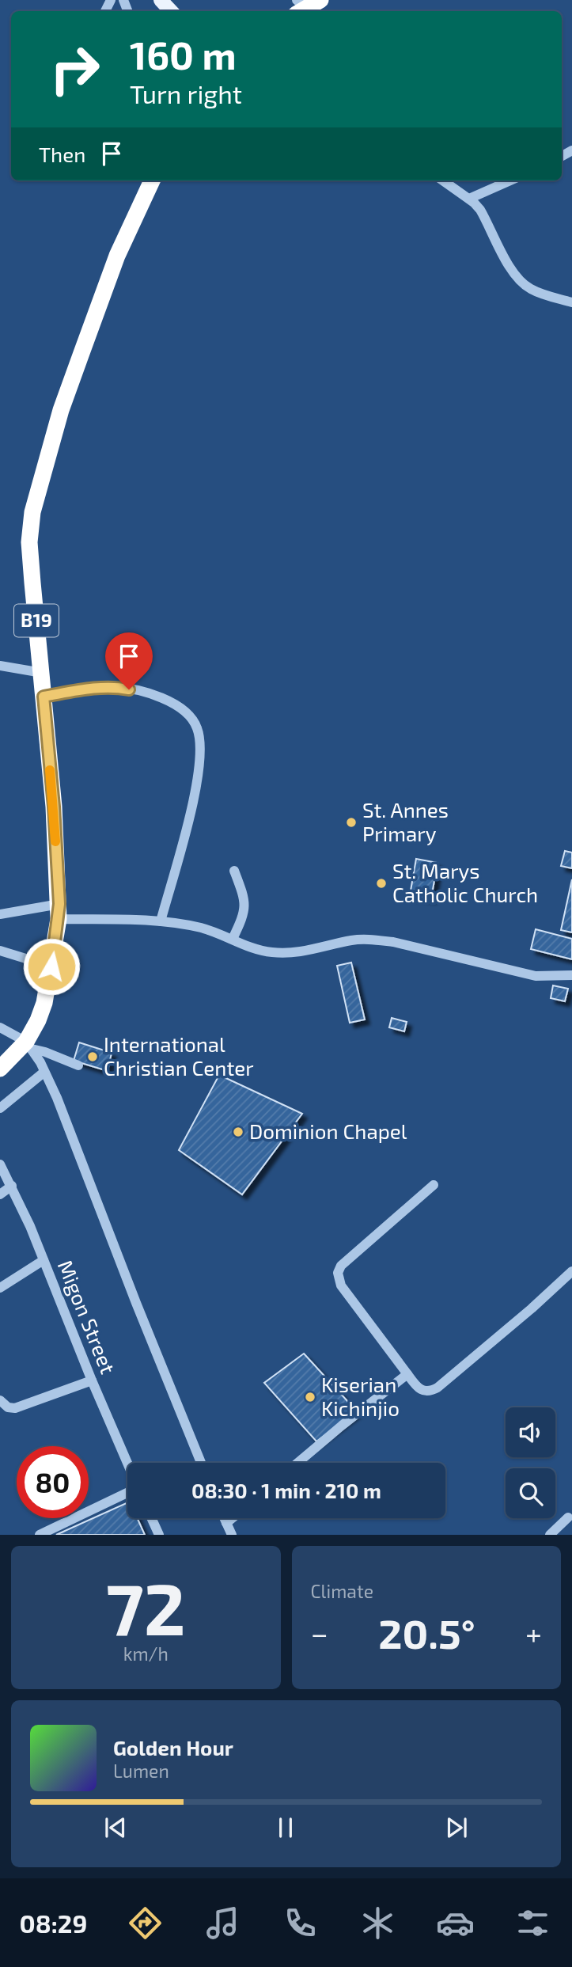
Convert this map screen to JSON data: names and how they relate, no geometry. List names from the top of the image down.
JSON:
{
  "streets": {
    "highway": ["B19"],
    "street": ["Migon Street"]
  },
  "places": [
    "St. Annes Primary",
    "St. Marys Catholic Church",
    "International Christian Center",
    "Dominion Chapel",
    "Kiserian Kichinjio"
  ],
  "page": {
    "turn": ["160 m", "Turn right"],
    "then": "Then",
    "limit": "80",
    "trip": "08:30 · 1 min · 210 m",
    "tile": [
      ["72", "km/h"],
      "Climate"
    ],
    "heat": ["−", "20.5°", "+"],
    "song": ["Golden Hour", "Lumen"],
    "tabs": "08:29"
  }
}
